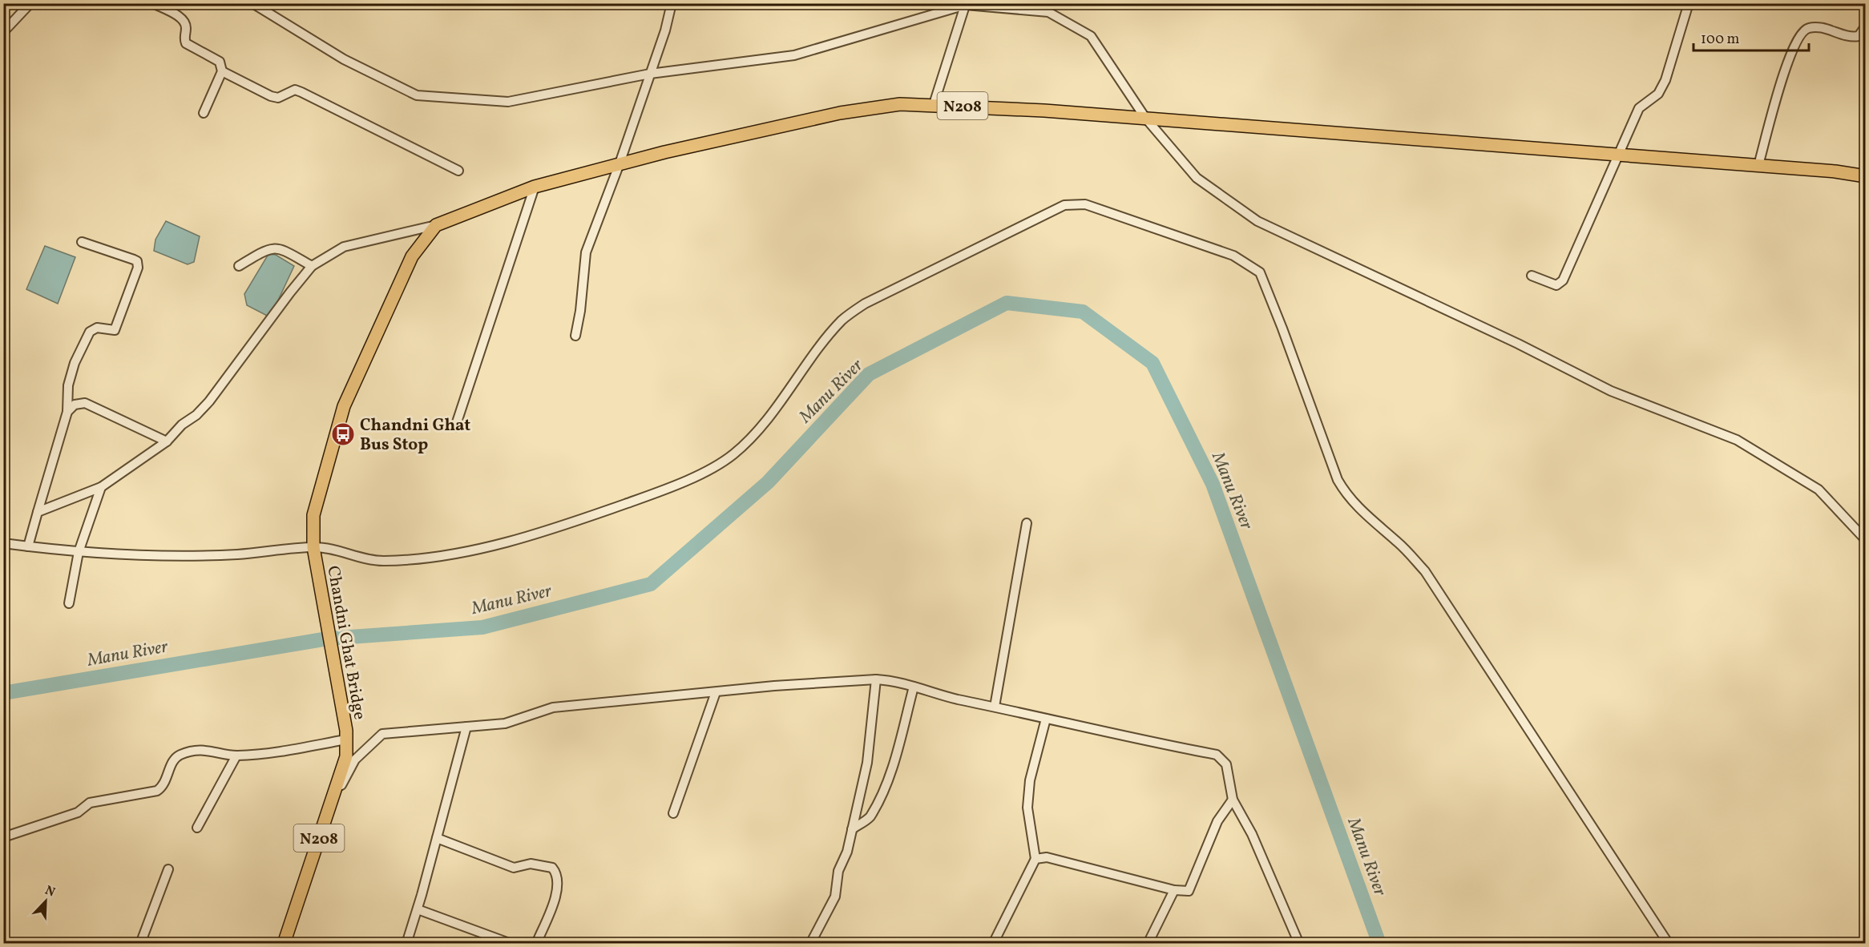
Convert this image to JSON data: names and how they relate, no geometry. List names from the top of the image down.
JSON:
{
  "streets": {
    "highway": ["N208", "Chandni Ghat Bridge"]
  },
  "crossings": [
    ["N208", "Chandni Ghat Bridge"]
  ],
  "water": ["Manu River"],
  "places": {
    "bus stop": ["Chandni Ghat Bus Stop"]
  },
  "scale_bar": "100 m",
  "north": "top right"
}
